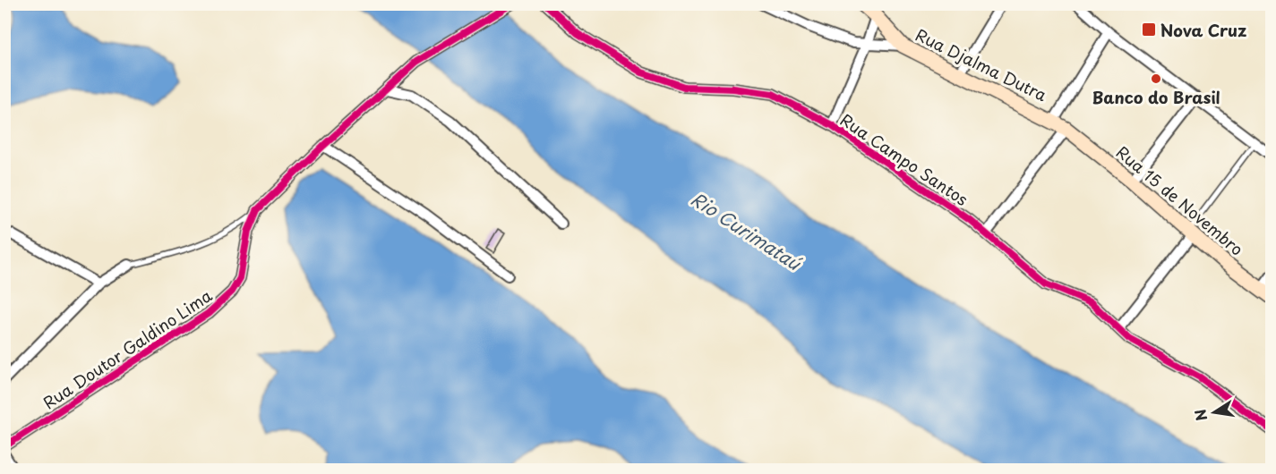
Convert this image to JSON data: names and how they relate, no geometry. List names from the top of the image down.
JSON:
{
  "streets": {
    "main road": ["Rua Djalma Dutra", "Rua 15 de Novembro"],
    "street": ["Rua Campo Santos", "Rua Doutor Galdino Lima"]
  },
  "crossings": [
    ["Rua Djalma Dutra", "Rua 15 de Novembro"]
  ],
  "water": ["Rio Curimataú"],
  "places": {
    "transit": ["Nova Cruz"],
    "other": ["Banco do Brasil"]
  },
  "north": "left"
}
